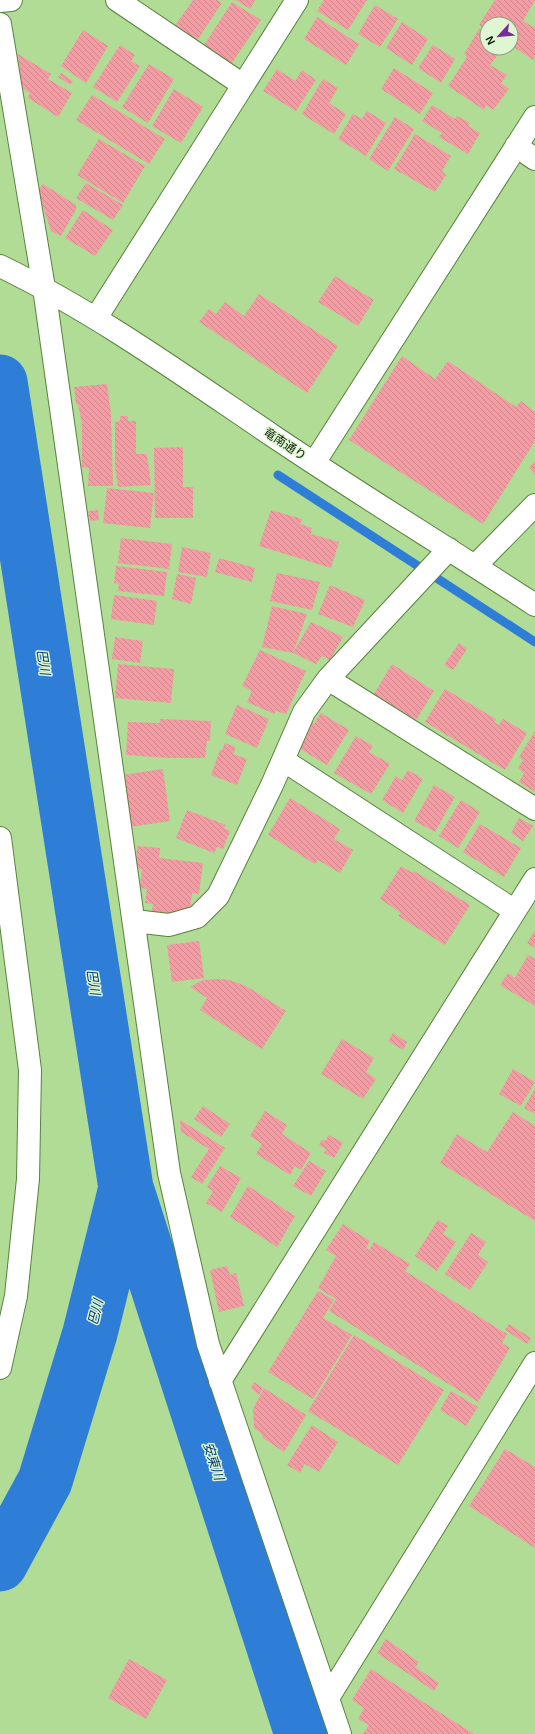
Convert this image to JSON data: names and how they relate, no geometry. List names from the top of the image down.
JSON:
{
  "streets": {
    "street": ["竜南通り"]
  },
  "water": ["巴川", "安東川"],
  "north": "bottom left"
}
